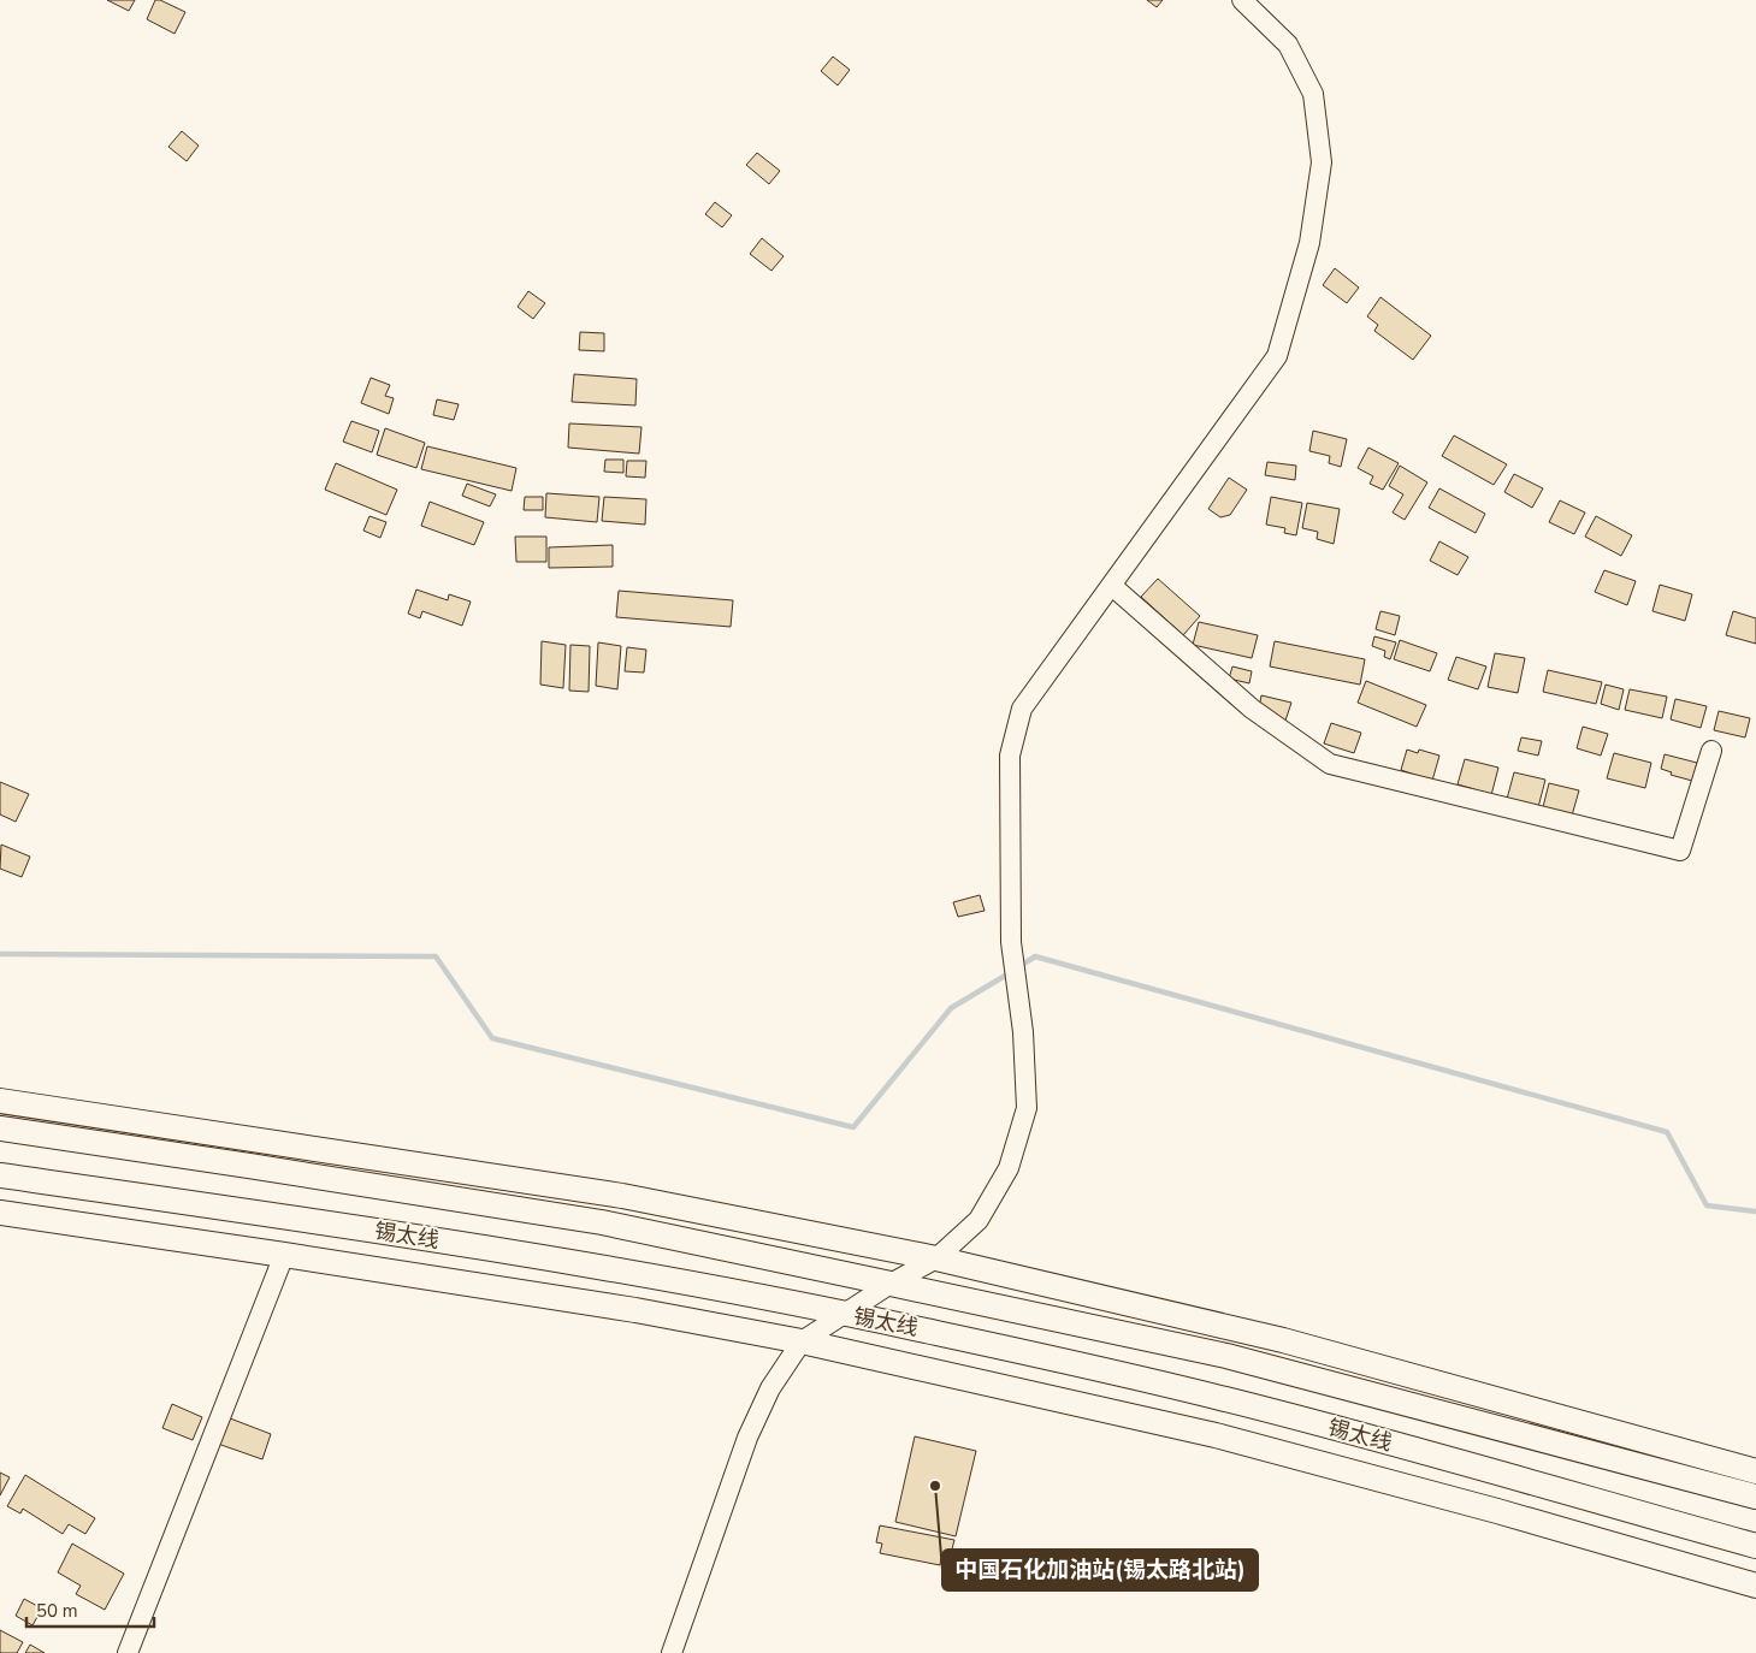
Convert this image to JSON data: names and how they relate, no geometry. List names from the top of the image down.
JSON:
{
  "streets": {
    "main road": ["锡太线"]
  },
  "places": ["中国石化加油站(锡太路北站)"],
  "scale_bar": "50 m"
}
